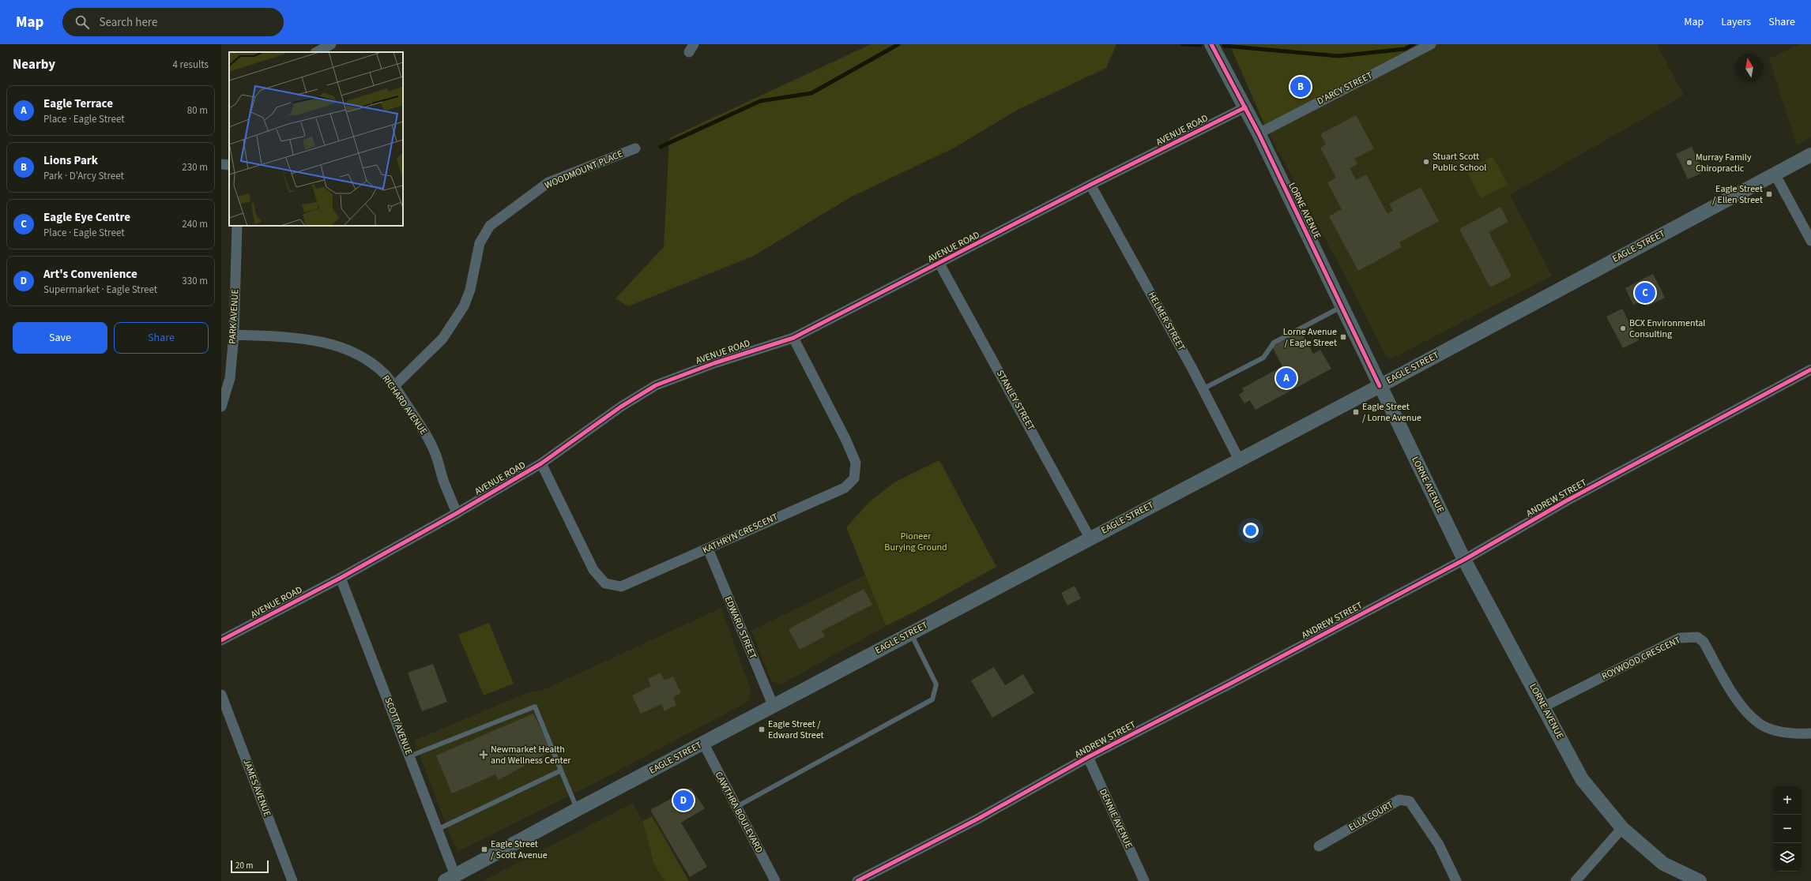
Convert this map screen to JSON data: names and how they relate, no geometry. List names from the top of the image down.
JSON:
{
  "streets": {
    "main road": ["LORNE AVENUE", "EAGLE STREET"],
    "street": [
      "D'ARCY STREET",
      "AVENUE ROAD",
      "WOODMOUNT PLACE",
      "PARK AVENUE",
      "HELMER STREET",
      "STANLEY STREET",
      "RICHARD AVENUE",
      "ANDREW STREET",
      "KATHRYN CRESCENT",
      "EDWARD STREET",
      "ROYWOOD CRESCENT",
      "SCOTT AVENUE",
      "JAMES AVENUE",
      "CAWTHRA BOULEVARD",
      "ELLA COURT",
      "DENNIE AVENUE"
    ]
  },
  "crossings": [
    ["D'ARCY STREET", "LORNE AVENUE"],
    ["AVENUE ROAD", "LORNE AVENUE"],
    ["AVENUE ROAD", "HELMER STREET"],
    ["AVENUE ROAD", "STANLEY STREET"],
    ["AVENUE ROAD", "RICHARD AVENUE"],
    ["AVENUE ROAD", "KATHRYN CRESCENT"],
    ["AVENUE ROAD", "SCOTT AVENUE"],
    ["WOODMOUNT PLACE", "RICHARD AVENUE"],
    ["LORNE AVENUE", "EAGLE STREET"],
    ["LORNE AVENUE", "ANDREW STREET"],
    ["LORNE AVENUE", "ROYWOOD CRESCENT"],
    ["EAGLE STREET", "HELMER STREET"],
    ["EAGLE STREET", "STANLEY STREET"],
    ["EAGLE STREET", "EDWARD STREET"],
    ["EAGLE STREET", "SCOTT AVENUE"],
    ["EAGLE STREET", "CAWTHRA BOULEVARD"],
    ["PARK AVENUE", "RICHARD AVENUE"],
    ["ANDREW STREET", "DENNIE AVENUE"],
    ["KATHRYN CRESCENT", "EDWARD STREET"]
  ],
  "parks": ["Pioneer Burying Ground"],
  "places": {
    "other": ["Stuart Scott Public School", "Murray Family Chiropractic", "BCX Environmental Consulting"],
    "transit": [
      "Eagle Street / Ellen Street",
      "Lorne Avenue / Eagle Street",
      "Eagle Street / Lorne Avenue",
      "Eagle Street / Edward Street",
      "Eagle Street / Scott Avenue"
    ],
    "health": ["Newmarket Health and Wellness Center"]
  },
  "scale_bar": "20 m",
  "north": "top",
  "page": {
    "header": "Map",
    "search": "Search here",
    "nav": ["Map", "Layers", "Share"],
    "heading": ["Nearby", "4 results"],
    "pins": [
      "B",
      "C",
      "A",
      "D"
    ],
    "list": [
      {
        "mark": "A",
        "name": "Eagle Terrace",
        "note": "Place · Eagle Street",
        "value": "80 m"
      },
      {
        "mark": "B",
        "name": "Lions Park",
        "note": "Park · D'Arcy Street",
        "value": "230 m"
      },
      {
        "mark": "C",
        "name": "Eagle Eye Centre",
        "note": "Place · Eagle Street",
        "value": "240 m"
      },
      {
        "mark": "D",
        "name": "Art's Convenience",
        "note": "Supermarket · Eagle Street",
        "value": "330 m"
      }
    ],
    "buttons": ["Save", "Share"],
    "map_buttons": ["+", "−"],
    "scale": "20 m"
  }
}
